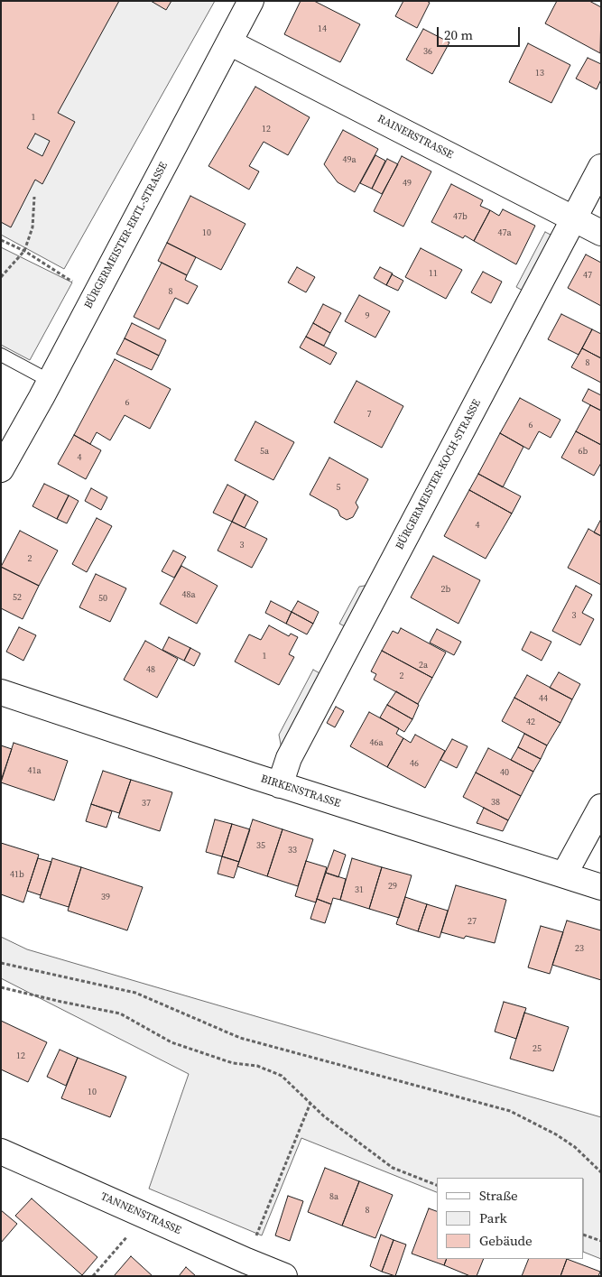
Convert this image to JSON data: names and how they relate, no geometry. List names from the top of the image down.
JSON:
{
  "streets": {
    "street": [
      "RAINERSTRASSE",
      "BÜRGERMEISTER-ERTL-STRASSE",
      "BÜRGERMEISTER-KOCH-STRASSE",
      "BIRKENSTRASSE",
      "TANNENSTRASSE"
    ]
  },
  "crossings": [
    ["RAINERSTRASSE", "BÜRGERMEISTER-ERTL-STRASSE"],
    ["RAINERSTRASSE", "BÜRGERMEISTER-KOCH-STRASSE"],
    ["BÜRGERMEISTER-KOCH-STRASSE", "BIRKENSTRASSE"]
  ],
  "house_numbers": [
    "14",
    "36",
    "13",
    "1",
    "12",
    "49a",
    "49",
    "47b",
    "10",
    "47a",
    "11",
    "47",
    "8",
    "9",
    "8",
    "6",
    "7",
    "6",
    "5a",
    "6b",
    "4",
    "5",
    "4",
    "3",
    "2",
    "2b",
    "48a",
    "52",
    "50",
    "3",
    "1",
    "2a",
    "48",
    "2",
    "44",
    "42",
    "46a",
    "46",
    "41a",
    "40",
    "38",
    "37",
    "35",
    "33",
    "41b",
    "29",
    "31",
    "39",
    "27",
    "23",
    "25",
    "12",
    "10",
    "8a",
    "8"
  ],
  "legend": ["Straße", "Park", "Gebäude"],
  "scale_bar": "20 m"
}
